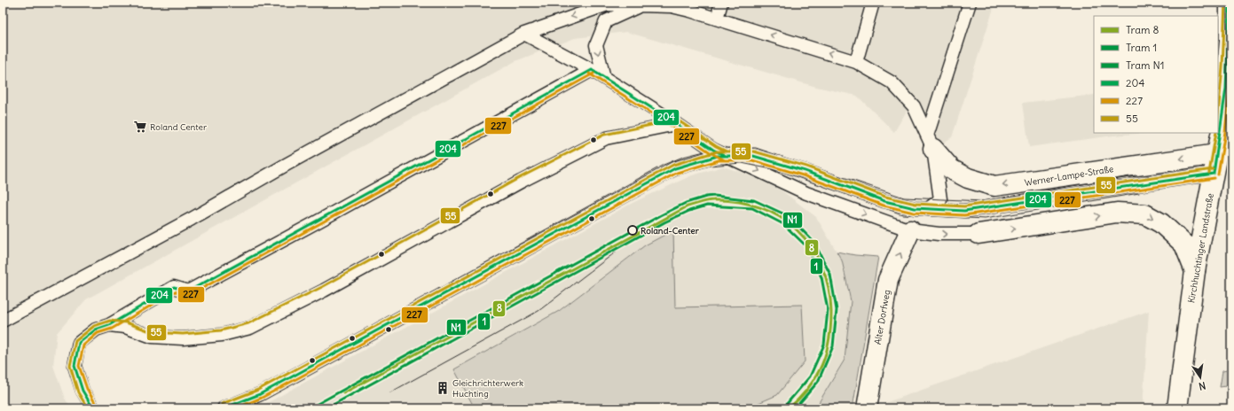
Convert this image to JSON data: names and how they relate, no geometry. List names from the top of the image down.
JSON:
{
  "streets": {
    "street": ["Werner-Lampe-Straße", "Kirchhuchtinger Landstraße", "Alter Dorfweg"]
  },
  "crossings": [
    ["Werner-Lampe-Straße", "Kirchhuchtinger Landstraße"]
  ],
  "one_way": ["Werner-Lampe-Straße", "Alter Dorfweg"],
  "places": {
    "supermarket": ["Roland Center"],
    "other": ["Roland-Center"],
    "building": ["Gleichrichterwerk Huchting"]
  },
  "lines": [
    "transit line 204",
    "transit line 55",
    "transit line 227",
    "tram line N1",
    "tram line 8",
    "tram line 1"
  ],
  "legend": [
    "Tram 8",
    "Tram 1",
    "Tram N1",
    "204",
    "227",
    "55"
  ],
  "north": "bottom"
}
